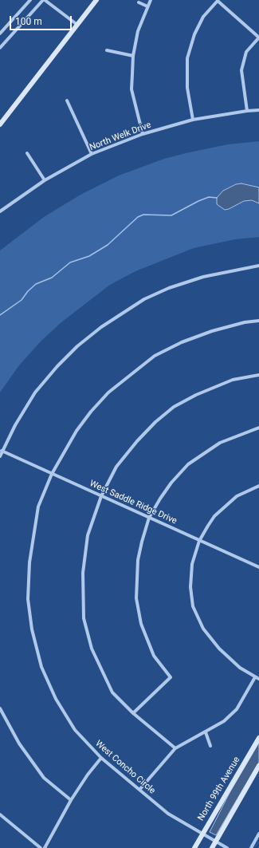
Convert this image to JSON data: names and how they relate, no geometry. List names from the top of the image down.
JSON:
{
  "streets": {
    "main road": ["North 99th Avenue"],
    "street": ["North Welk Drive", "West Saddle Ridge Drive", "West Concho Circle"]
  },
  "crossings": [
    ["West Saddle Ridge Drive", "West Concho Circle"],
    ["West Concho Circle", "North 99th Avenue"]
  ],
  "scale_bar": "100 m"
}
